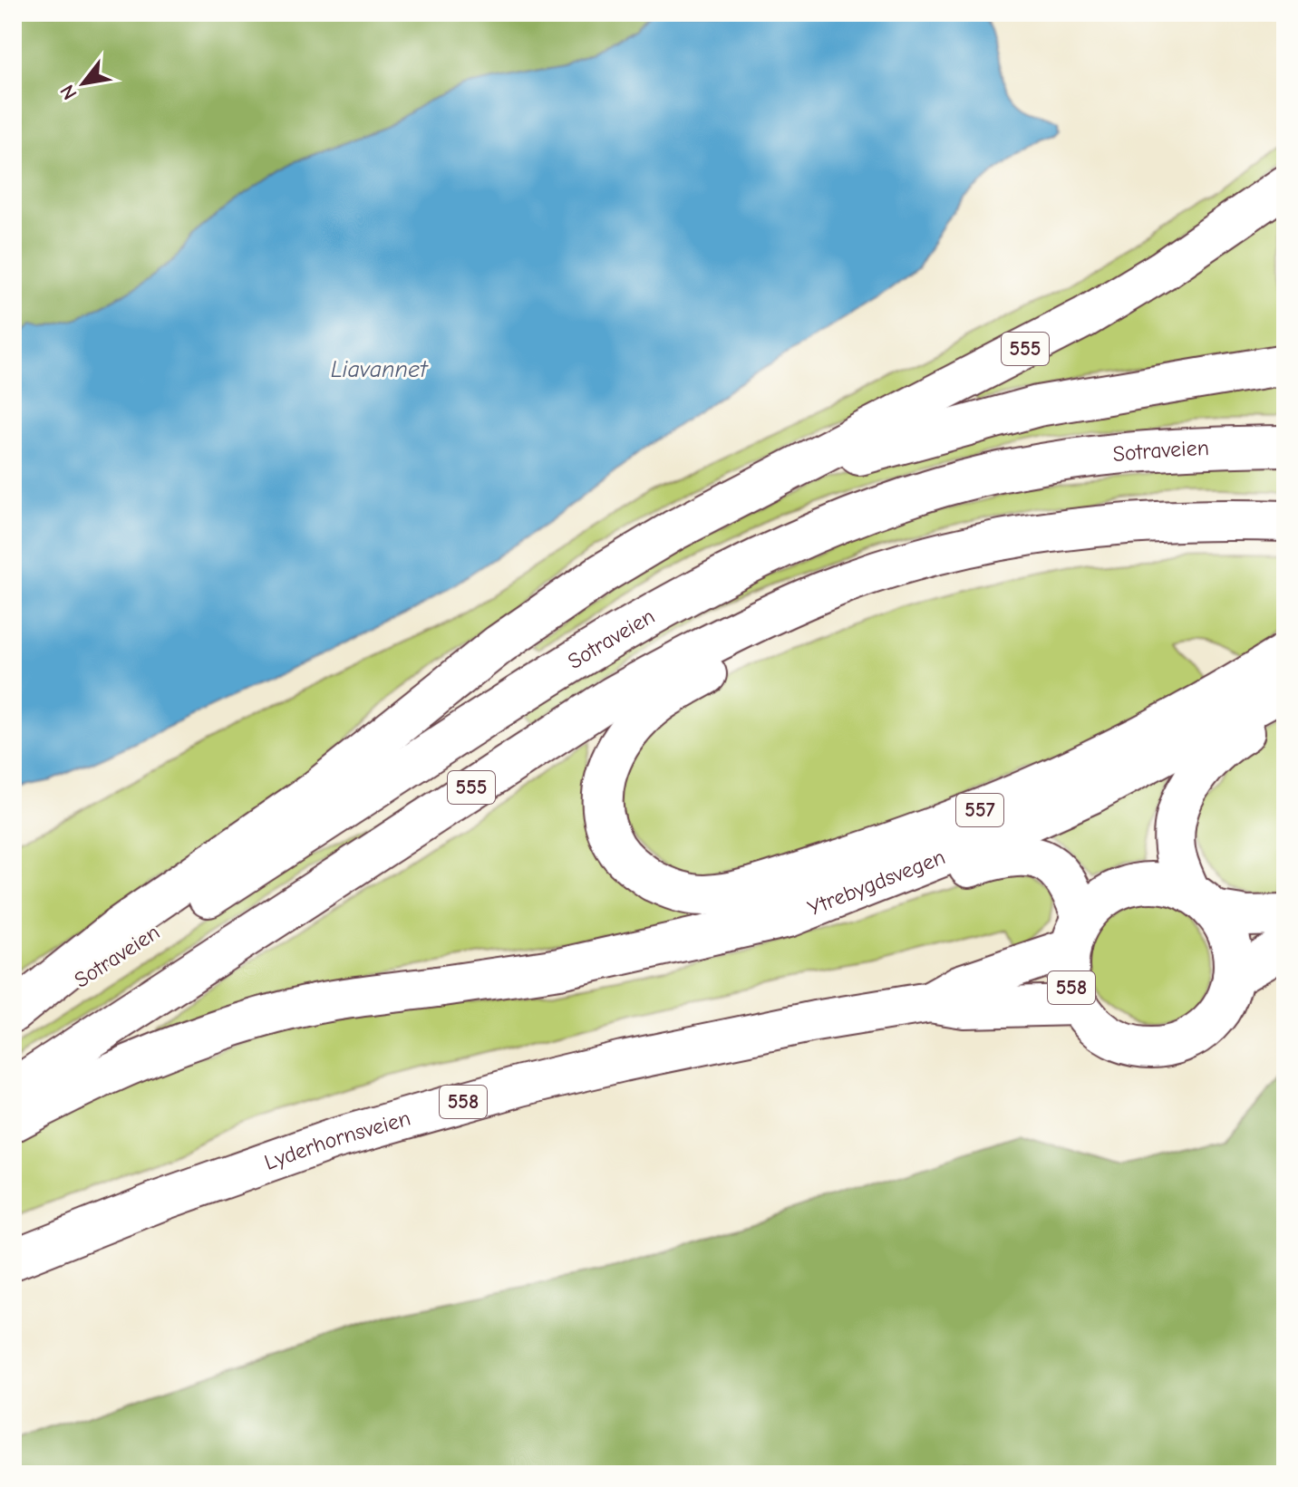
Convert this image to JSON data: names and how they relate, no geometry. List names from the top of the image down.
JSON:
{
  "streets": {
    "main road": [
      "555",
      "Sotraveien",
      "557",
      "Ytrebygdsvegen",
      "558",
      "Lyderhornsveien"
    ]
  },
  "crossings": [
    ["555", "557"],
    ["557", "Ytrebygdsvegen"],
    ["557", "558"],
    ["557", "Lyderhornsveien"],
    ["558", "Lyderhornsveien"]
  ],
  "water": ["Liavannet"],
  "north": "bottom left"
}
